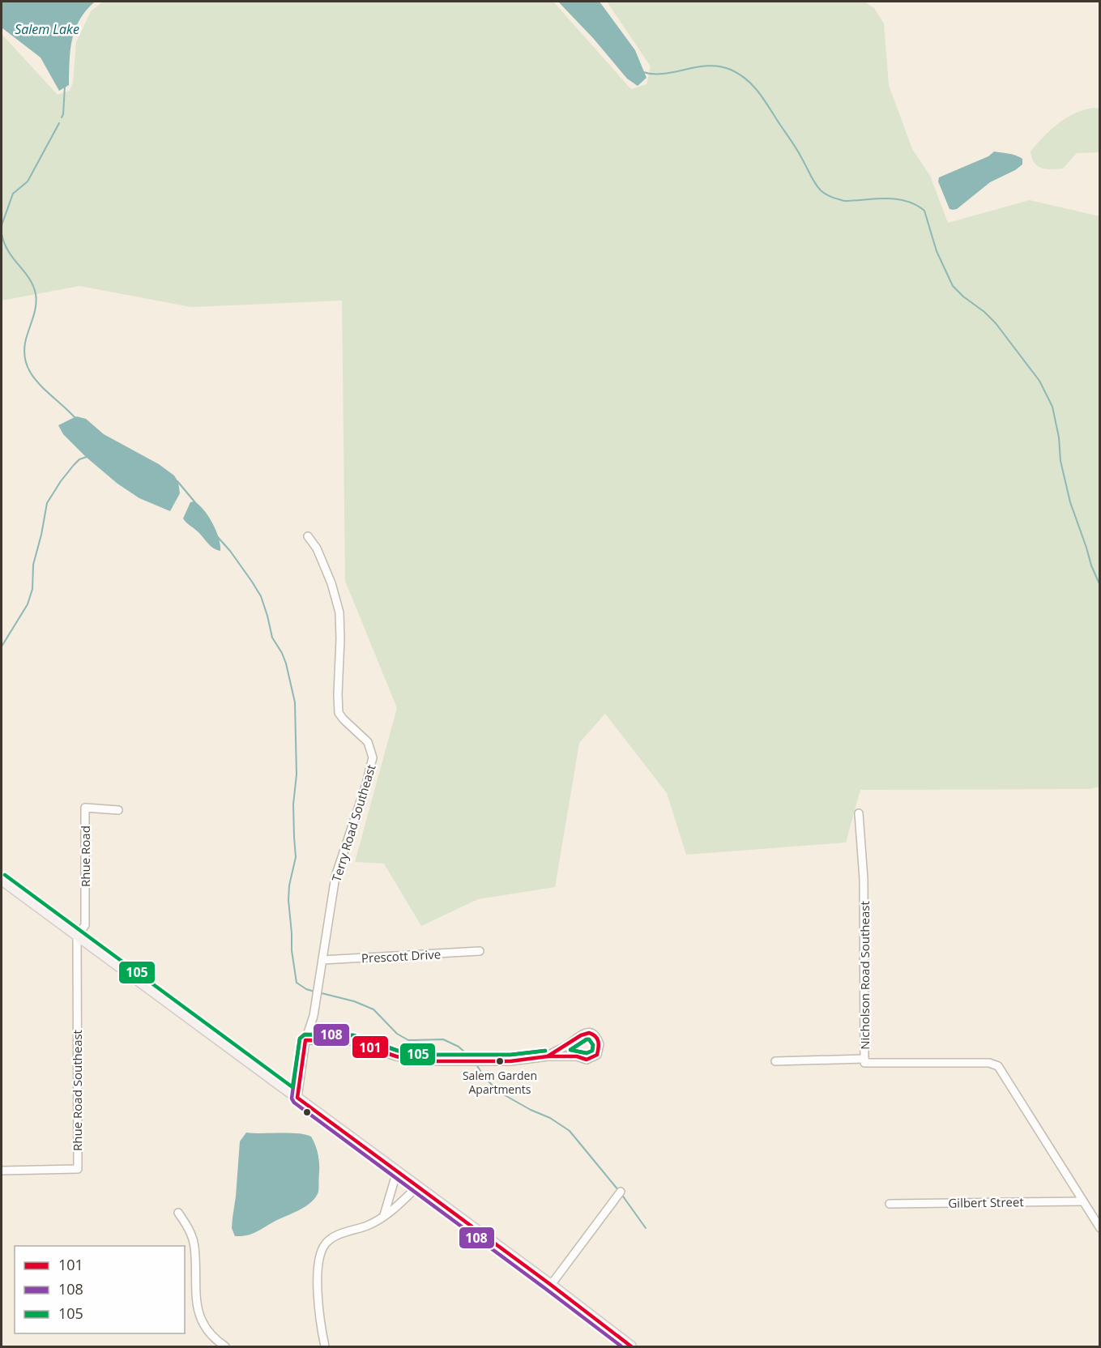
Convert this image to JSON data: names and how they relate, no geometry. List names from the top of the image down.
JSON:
{
  "streets": {
    "street": [
      "Terry Road Southeast",
      "Rhue Road",
      "Prescott Drive",
      "Nicholson Road Southeast",
      "Rhue Road Southeast",
      "Gilbert Street"
    ]
  },
  "crossings": [
    ["Terry Road Southeast", "Prescott Drive"],
    ["Rhue Road", "Rhue Road Southeast"],
    ["Nicholson Road Southeast", "Gilbert Street"]
  ],
  "water": ["Salem Lake"],
  "places": ["Salem Garden Apartments"],
  "lines": ["transit line 105", "transit line 101", "transit line 108"],
  "legend": ["101", "108", "105"]
}
